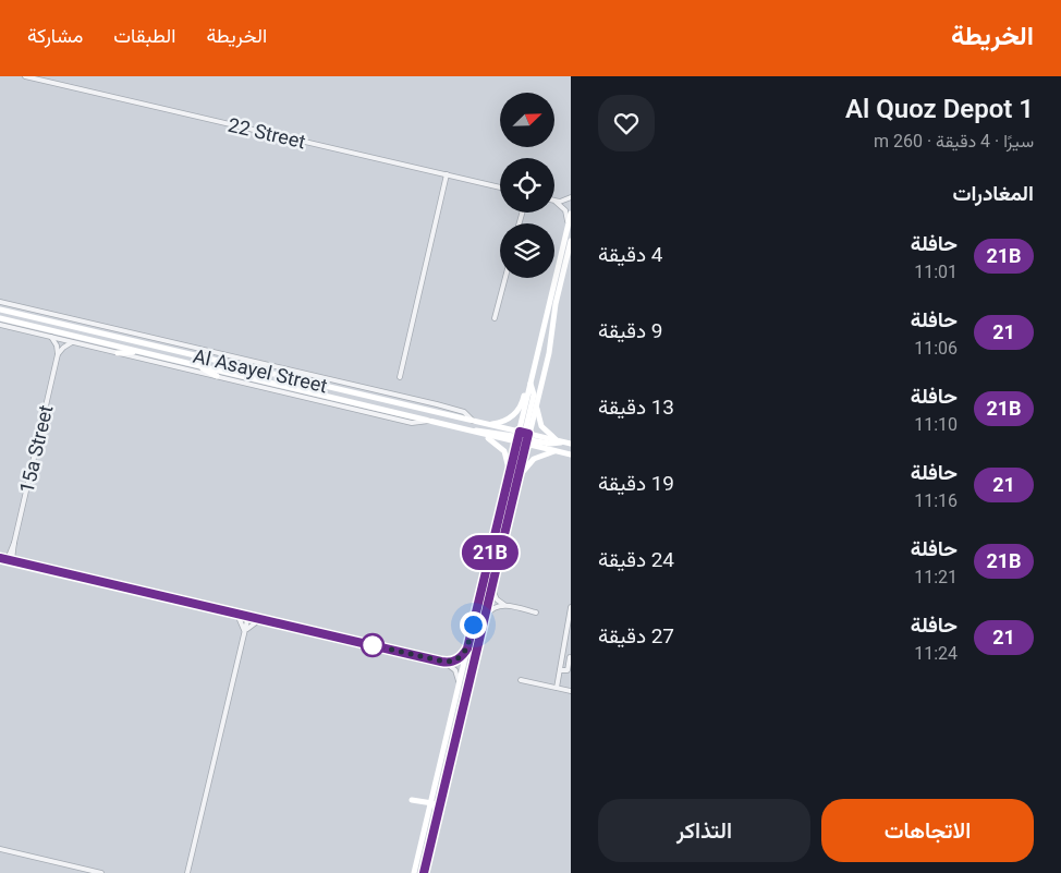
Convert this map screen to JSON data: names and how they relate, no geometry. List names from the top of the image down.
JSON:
{
  "streets": {
    "main road": ["Al Asayel Street"],
    "street": ["22 Street", "15a Street"]
  },
  "lines": ["bus line 21B"],
  "north": "top right",
  "page": {
    "header": "الخريطة",
    "nav": ["الخريطة", "الطبقات", "مشاركة"],
    "heading": [
      ["Al Quoz Depot 1", "سيرًا · 4 دقيقة · 260 m"],
      "المغادرات"
    ],
    "on_map": "21B",
    "list": [
      {
        "mark": "21B",
        "name": "حافلة",
        "note": "11:01",
        "value": "4 دقيقة"
      },
      {
        "mark": "21",
        "name": "حافلة",
        "note": "11:06",
        "value": "9 دقيقة"
      },
      {
        "mark": "21B",
        "name": "حافلة",
        "note": "11:10",
        "value": "13 دقيقة"
      },
      {
        "mark": "21",
        "name": "حافلة",
        "note": "11:16",
        "value": "19 دقيقة"
      },
      {
        "mark": "21B",
        "name": "حافلة",
        "note": "11:21",
        "value": "24 دقيقة"
      },
      {
        "mark": "21",
        "name": "حافلة",
        "note": "11:24",
        "value": "27 دقيقة"
      }
    ],
    "buttons": ["الاتجاهات", "التذاكر"]
  }
}
